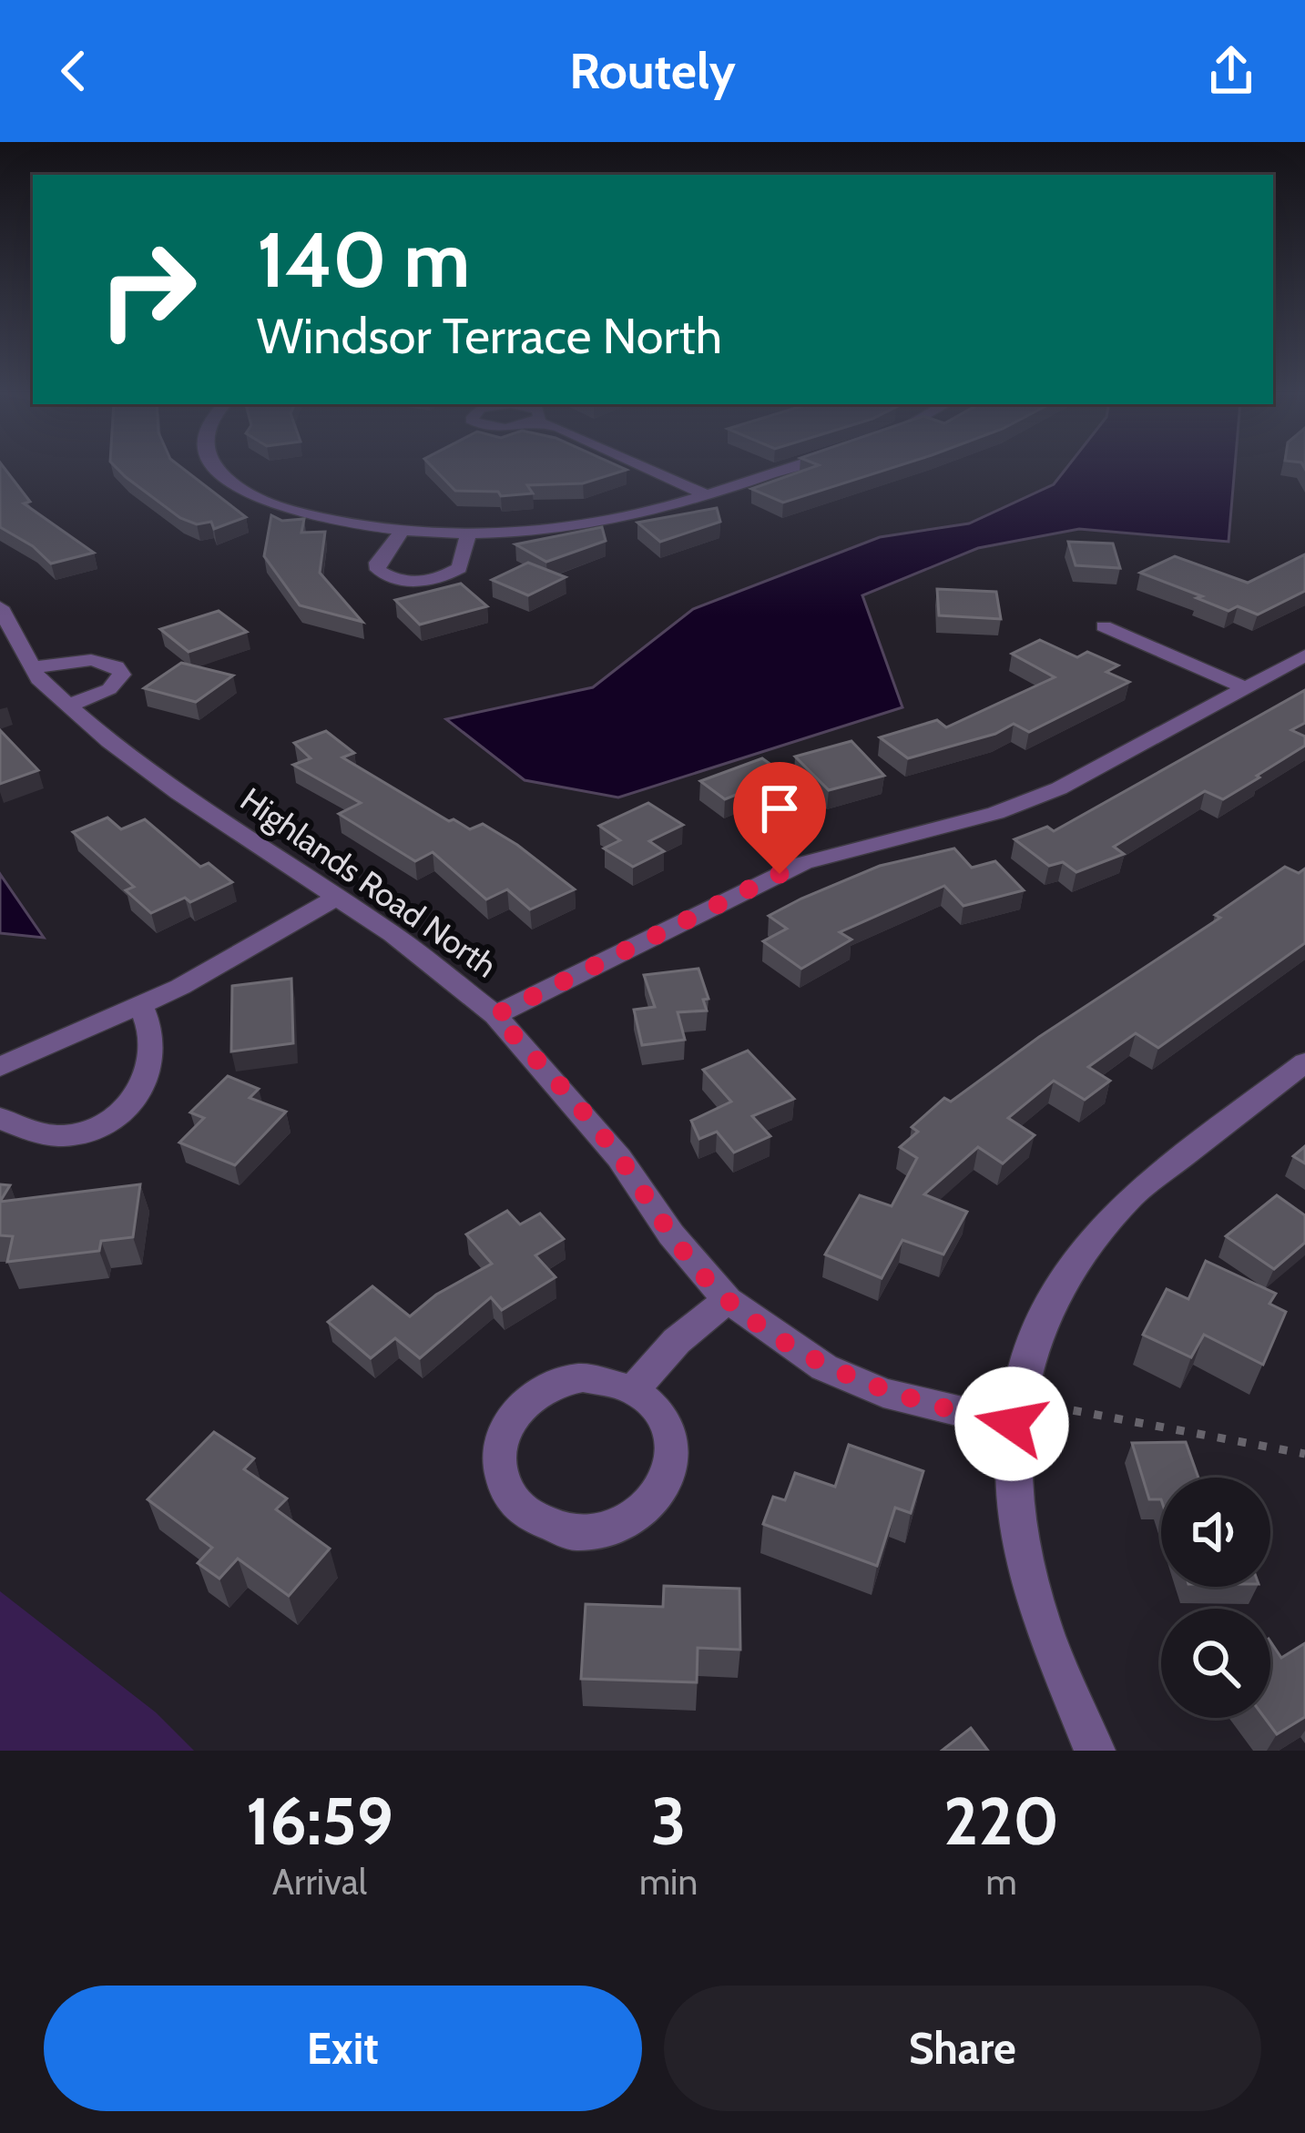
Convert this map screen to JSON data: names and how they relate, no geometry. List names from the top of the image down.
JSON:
{
  "streets": {
    "street": ["Highlands Road North"]
  },
  "page": {
    "header": "Routely",
    "turn": ["140 m", "Windsor Terrace North"],
    "eta": [
      "16:59",
      "Arrival",
      "3",
      "min",
      "220",
      "m"
    ],
    "buttons": ["Exit", "Share"]
  }
}
